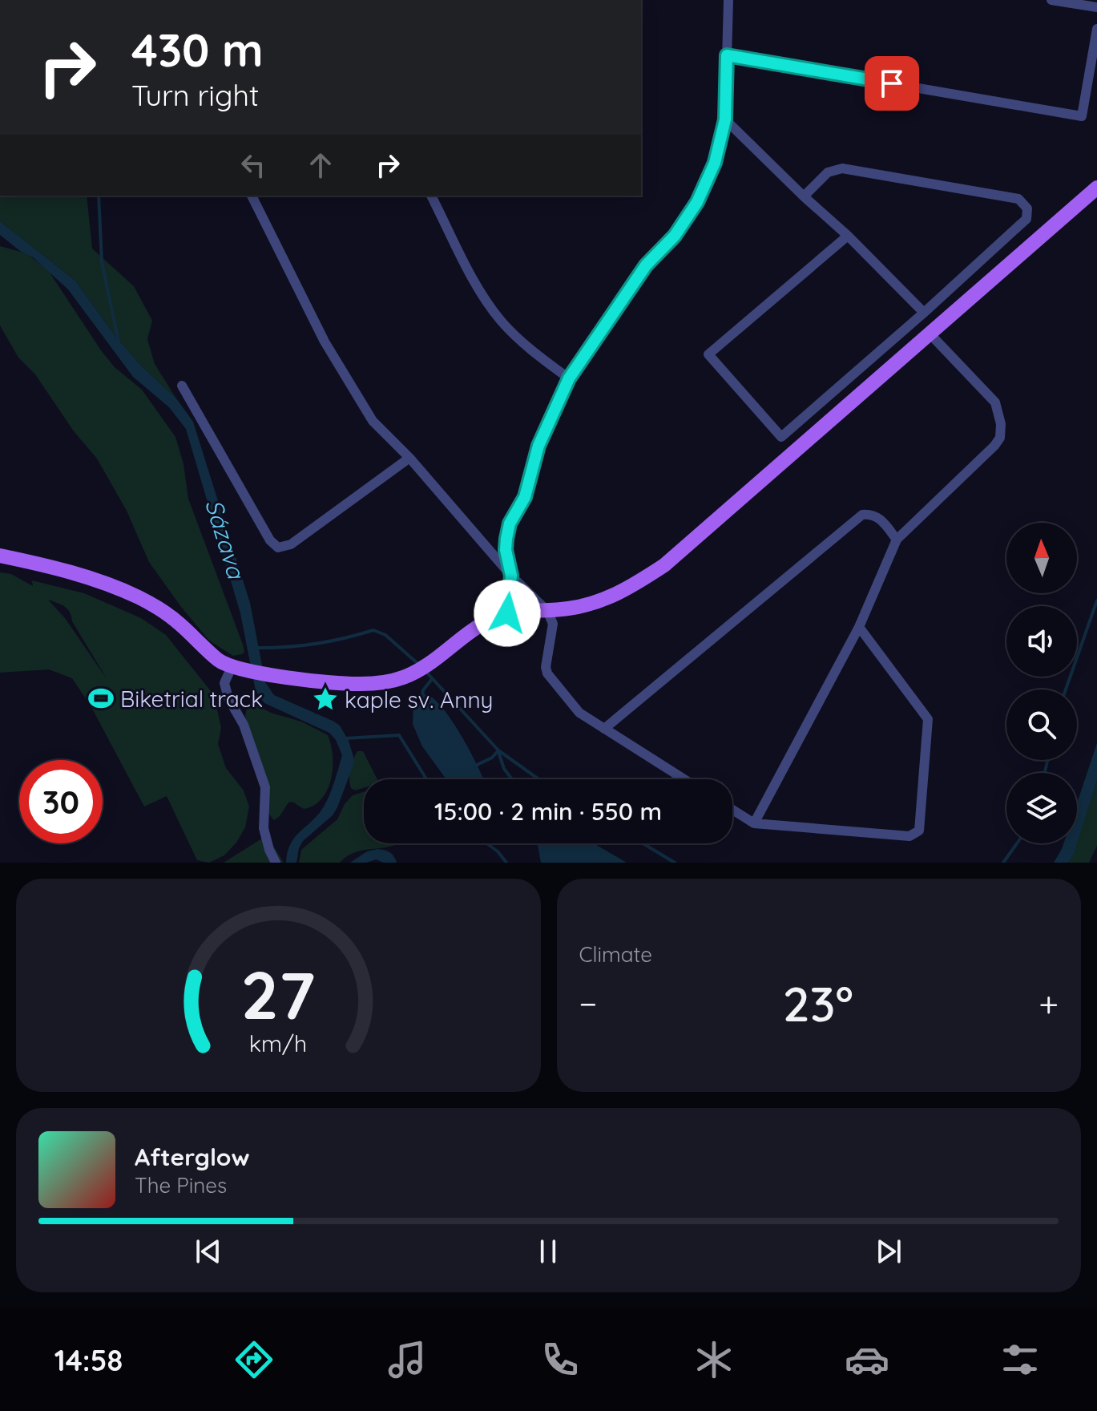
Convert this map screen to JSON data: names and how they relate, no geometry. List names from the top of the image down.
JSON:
{
  "water": ["Sázava"],
  "places": {
    "sports": ["Biketrial track"],
    "place": ["kaple sv. Anny"]
  },
  "north": "top",
  "page": {
    "turn": ["430 m", "Turn right"],
    "limit": "30",
    "trip": "15:00 · 2 min · 550 m",
    "tile": "Climate",
    "heat": ["−", "23°", "+"],
    "song": ["Afterglow", "The Pines"],
    "tabs": "14:58",
    "gauge": ["27", "km/h"]
  }
}
